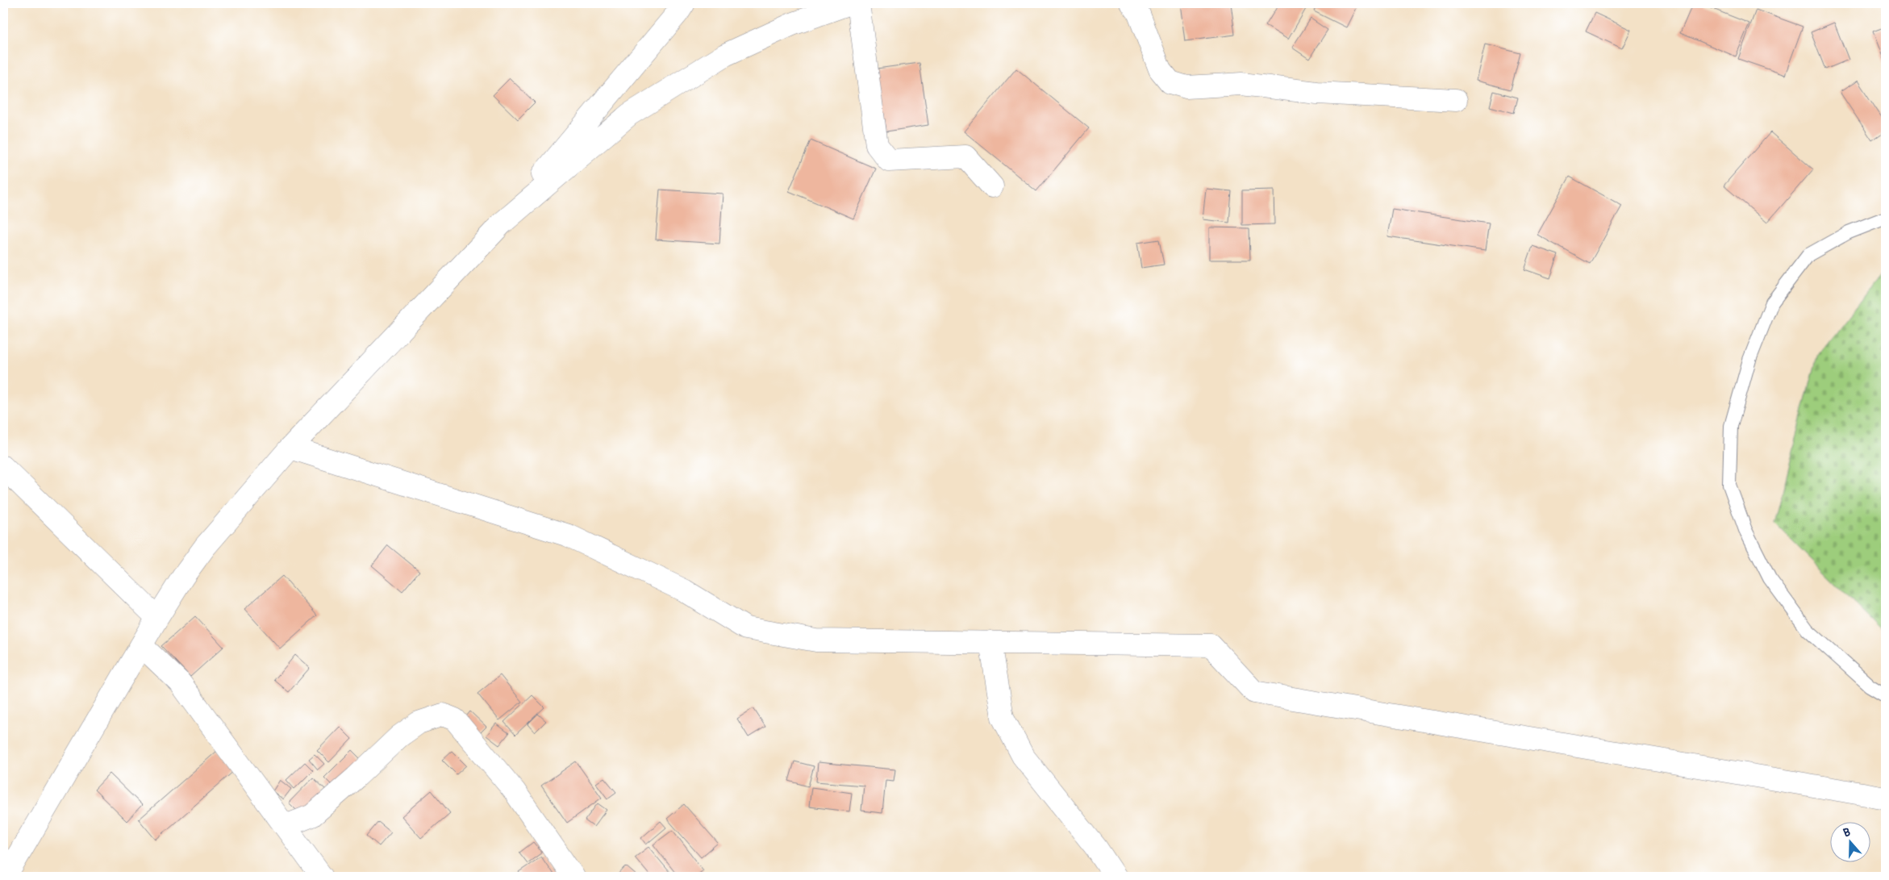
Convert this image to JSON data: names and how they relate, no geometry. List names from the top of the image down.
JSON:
{
  "north": "top"
}
